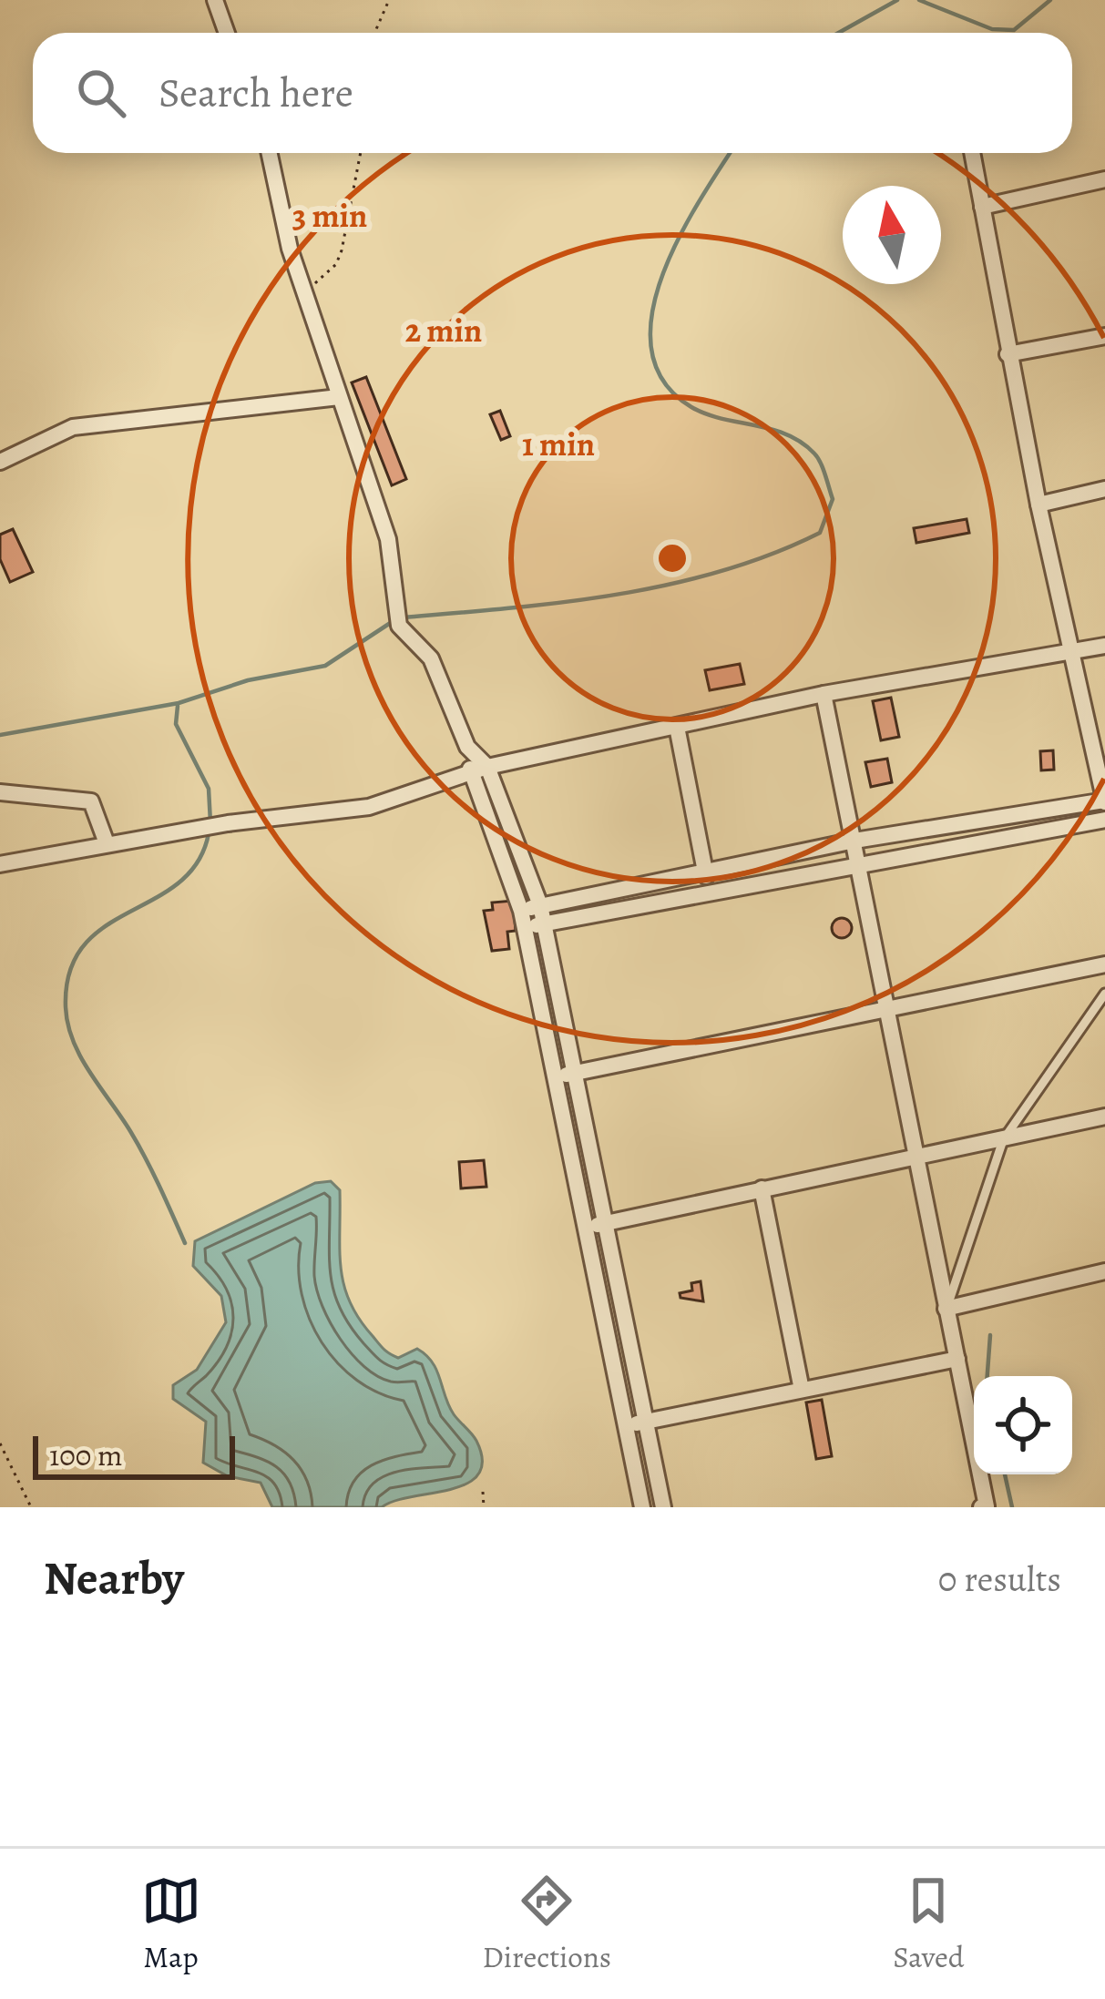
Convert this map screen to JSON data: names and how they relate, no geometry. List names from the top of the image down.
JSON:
{
  "scale_bar": "100 m",
  "north": "top",
  "page": {
    "search": "Search here",
    "scale": "100 m",
    "heading": ["Nearby", "0 results"],
    "nav": ["Map", "Directions", "Saved"]
  },
  "rings": ["3 min", "2 min", "1 min"]
}
